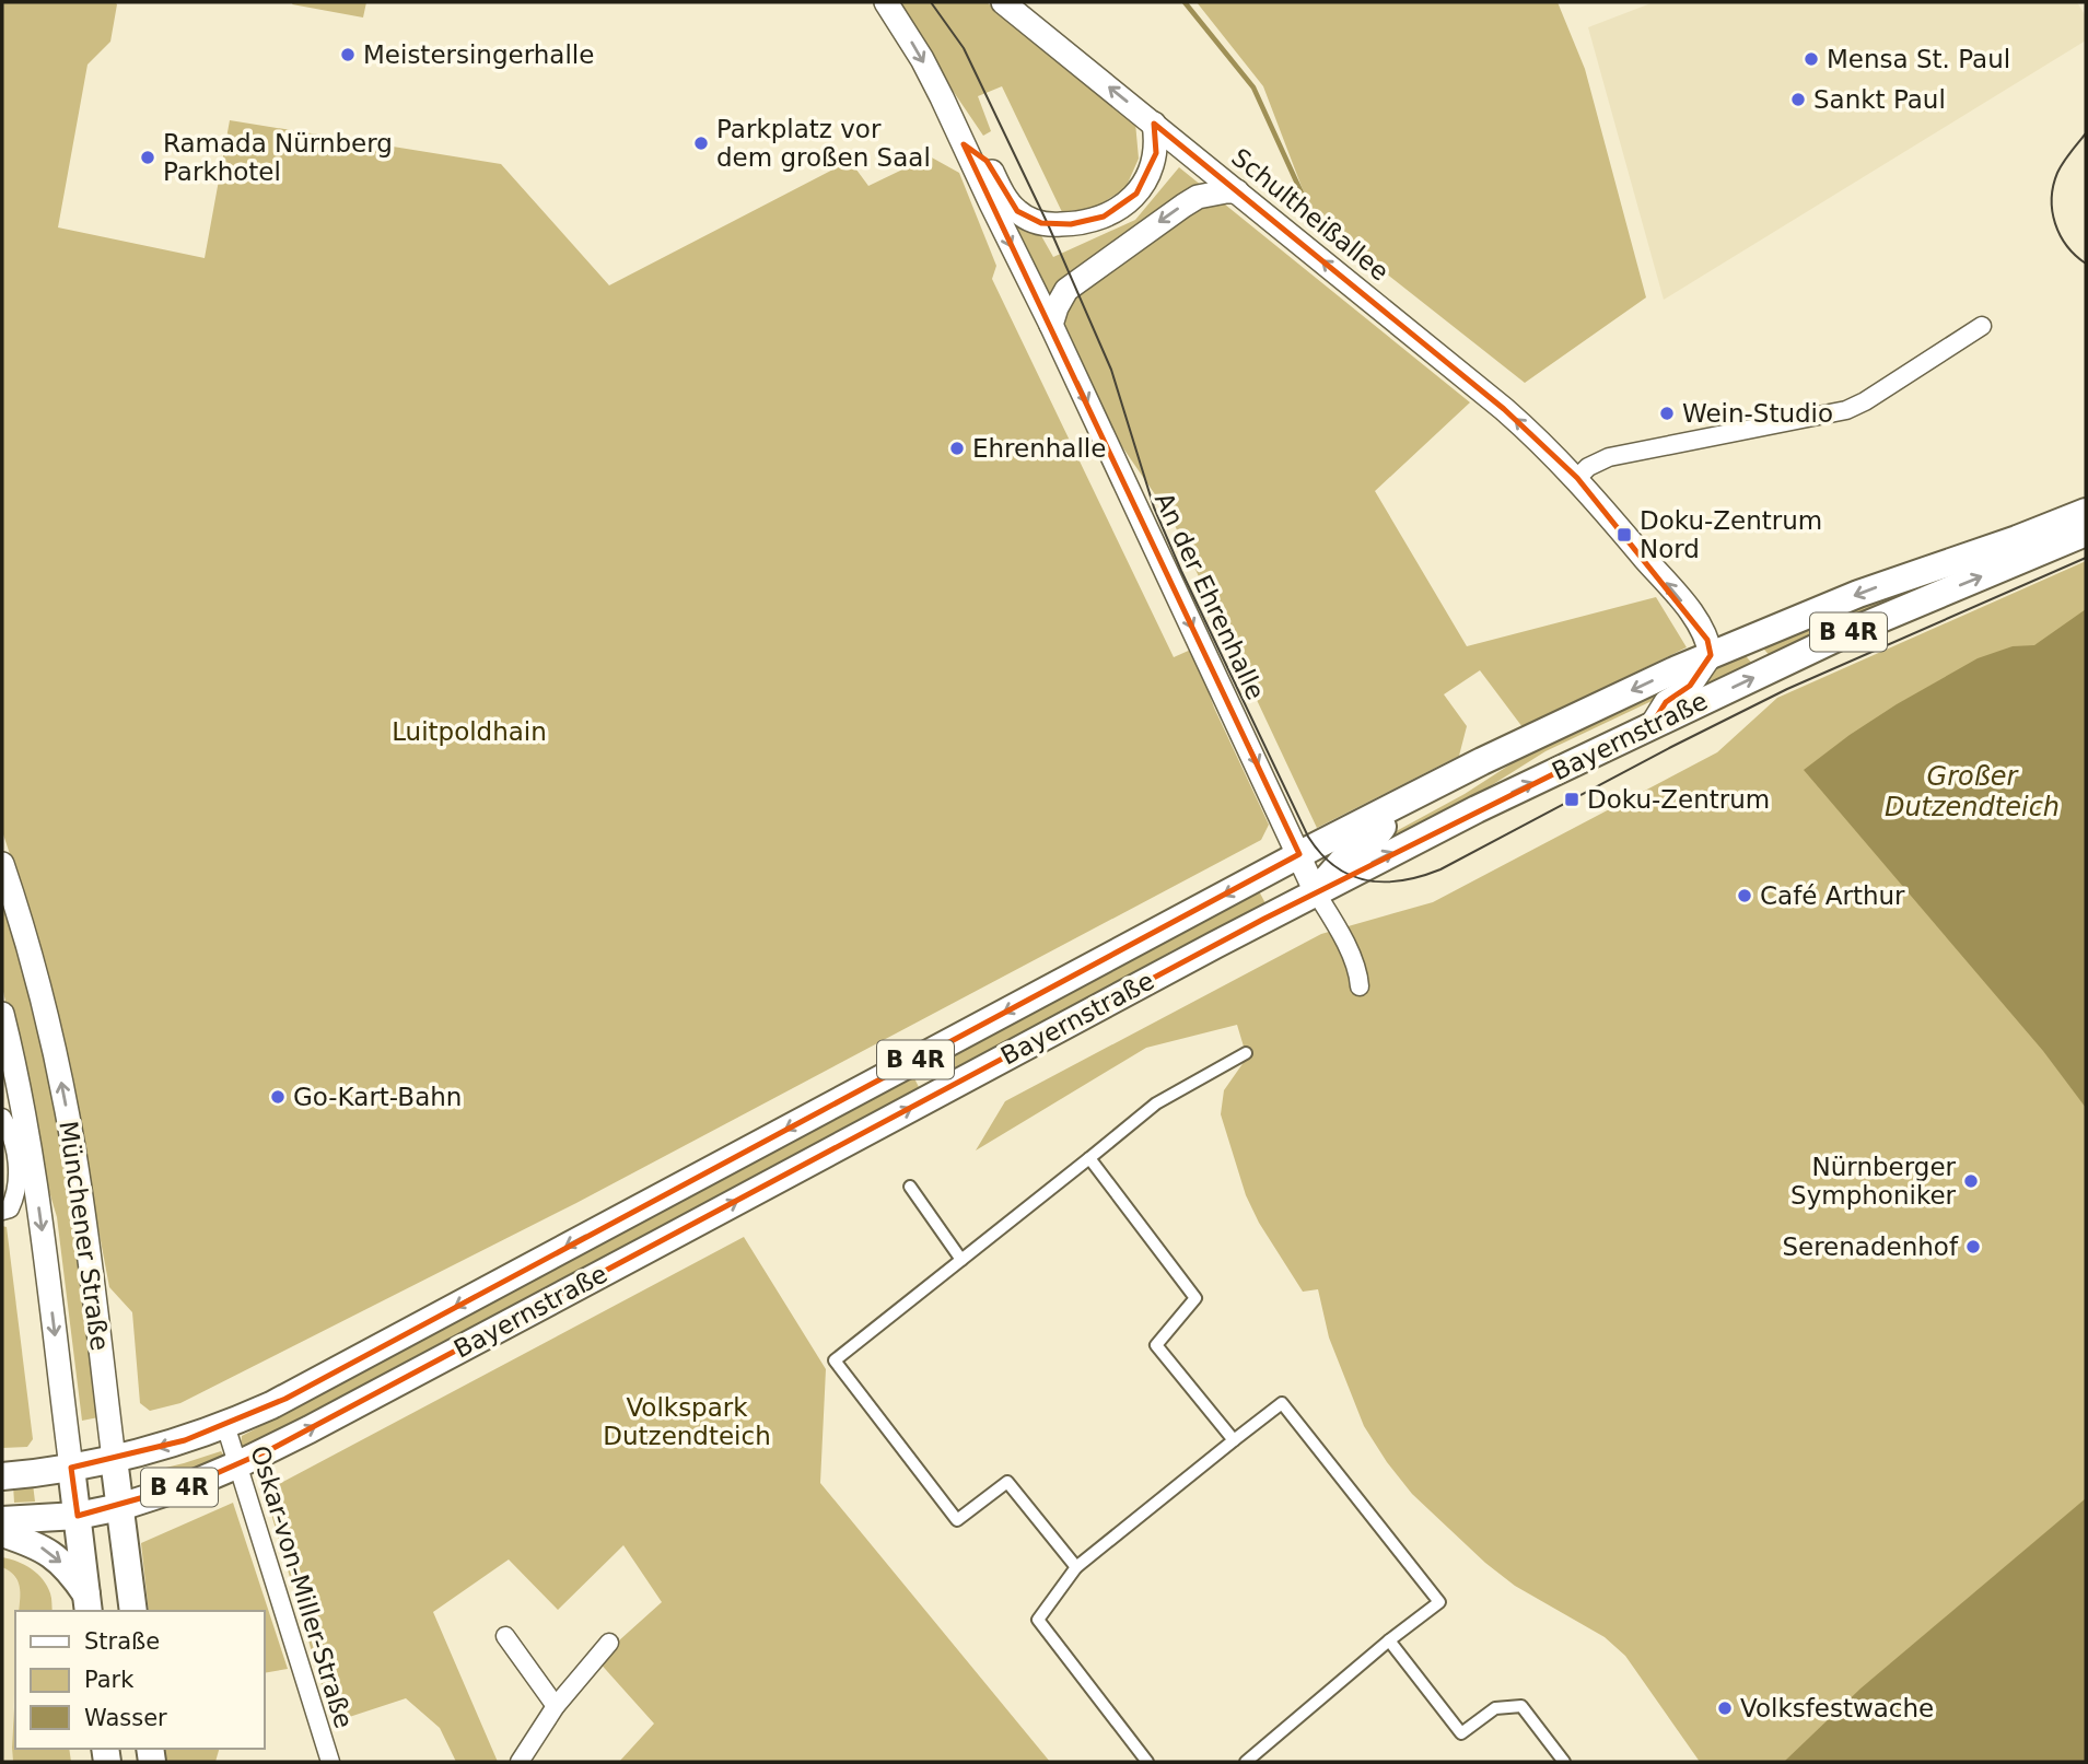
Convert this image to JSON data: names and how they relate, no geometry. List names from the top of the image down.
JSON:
{
  "streets": {
    "main road": [
      "Schultheißallee",
      "An der Ehrenhalle",
      "B 4R",
      "Bayernstraße",
      "Münchener Straße"
    ],
    "street": ["Oskar-von-Miller-Straße"]
  },
  "crossings": [
    ["Schultheißallee", "Bayernstraße"],
    ["An der Ehrenhalle", "B 4R"],
    ["An der Ehrenhalle", "Bayernstraße"],
    ["B 4R", "Bayernstraße"],
    ["B 4R", "Münchener Straße"],
    ["Bayernstraße", "Münchener Straße"],
    ["Bayernstraße", "Oskar-von-Miller-Straße"]
  ],
  "one_way": ["Schultheißallee", "An der Ehrenhalle"],
  "water": ["Großer Dutzendteich"],
  "parks": ["Luitpoldhain", "Volkspark Dutzendteich"],
  "places": {
    "other": [
      "Meistersingerhalle",
      "Mensa St. Paul",
      "Sankt Paul",
      "Parkplatz vor dem großen Saal",
      "Ramada Nürnberg Parkhotel",
      "Wein-Studio",
      "Ehrenhalle",
      "Café Arthur",
      "Go-Kart-Bahn",
      "Nürnberger Symphoniker",
      "Serenadenhof",
      "Volksfestwache"
    ],
    "transit": ["Doku-Zentrum Nord", "Doku-Zentrum"]
  },
  "legend": ["Straße", "Park", "Wasser"]
}
